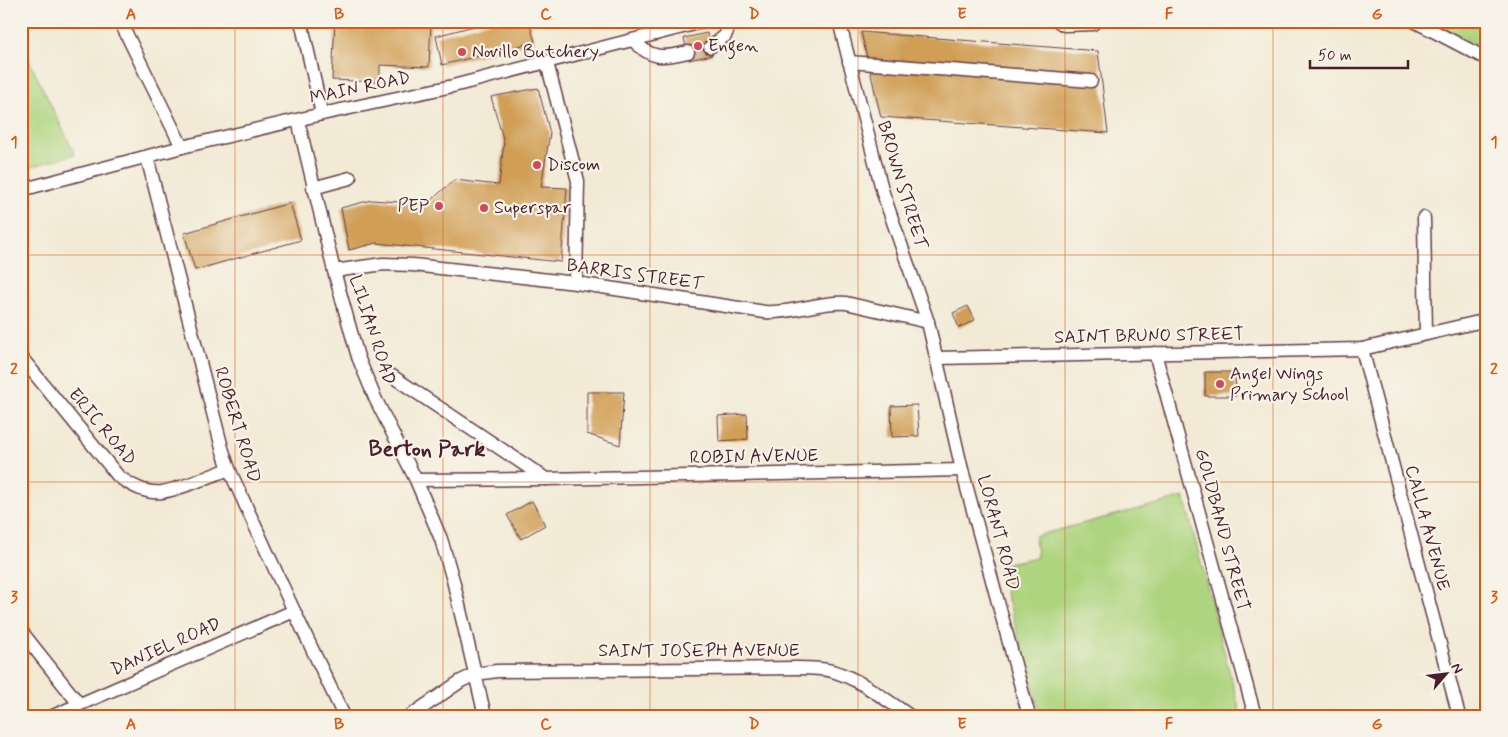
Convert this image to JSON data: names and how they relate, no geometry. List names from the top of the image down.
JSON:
{
  "streets": {
    "street": [
      "MAIN ROAD",
      "BROWN STREET",
      "BARRIS STREET",
      "LILIAN ROAD",
      "SAINT BRUNO STREET",
      "ROBERT ROAD",
      "ERIC ROAD",
      "ROBIN AVENUE",
      "CALLA AVENUE",
      "GOLDBAND STREET",
      "LORANT ROAD",
      "DANIEL ROAD",
      "SAINT JOSEPH AVENUE"
    ]
  },
  "crossings": [
    ["MAIN ROAD", "LILIAN ROAD"],
    ["MAIN ROAD", "ROBERT ROAD"],
    ["BROWN STREET", "BARRIS STREET"],
    ["BROWN STREET", "SAINT BRUNO STREET"],
    ["BROWN STREET", "LORANT ROAD"],
    ["BARRIS STREET", "LILIAN ROAD"],
    ["LILIAN ROAD", "ROBIN AVENUE"],
    ["LILIAN ROAD", "SAINT JOSEPH AVENUE"],
    ["SAINT BRUNO STREET", "CALLA AVENUE"],
    ["SAINT BRUNO STREET", "GOLDBAND STREET"],
    ["SAINT BRUNO STREET", "LORANT ROAD"],
    ["ROBERT ROAD", "ERIC ROAD"],
    ["ROBERT ROAD", "DANIEL ROAD"],
    ["ROBIN AVENUE", "LORANT ROAD"]
  ],
  "districts": ["Berton Park"],
  "places": [
    "Engen",
    "Novillo Butchery",
    "Discom",
    "PEP",
    "Superspar",
    "Angel Wings Primary School"
  ],
  "scale_bar": "50 m",
  "north": "top right",
  "grid": {
    "columns": [
      "A",
      "B",
      "C",
      "D",
      "E",
      "F",
      "G"
    ],
    "rows": ["1", "2", "3"]
  }
}
